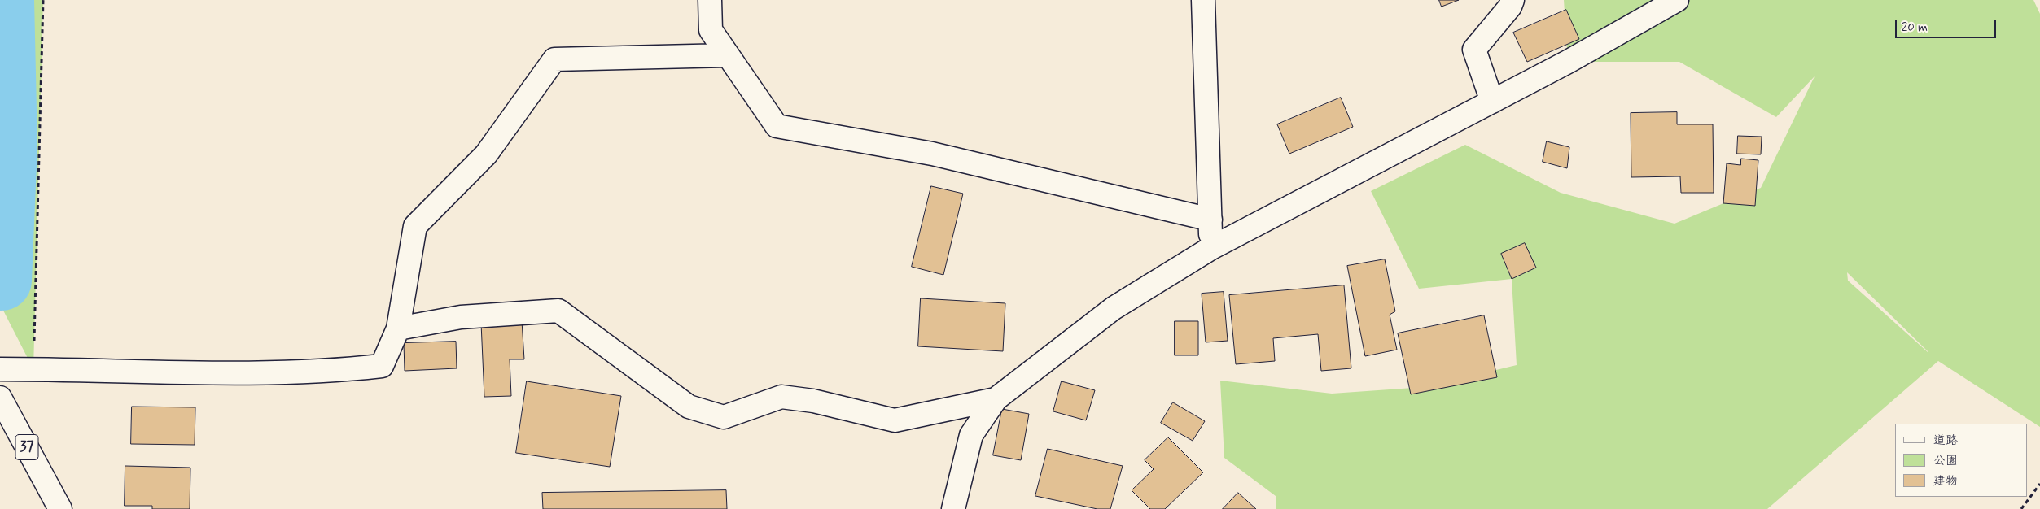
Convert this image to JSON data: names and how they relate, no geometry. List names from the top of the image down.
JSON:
{
  "streets": {
    "street": ["37"]
  },
  "legend": ["道路", "公園", "建物"],
  "scale_bar": "20 m"
}
